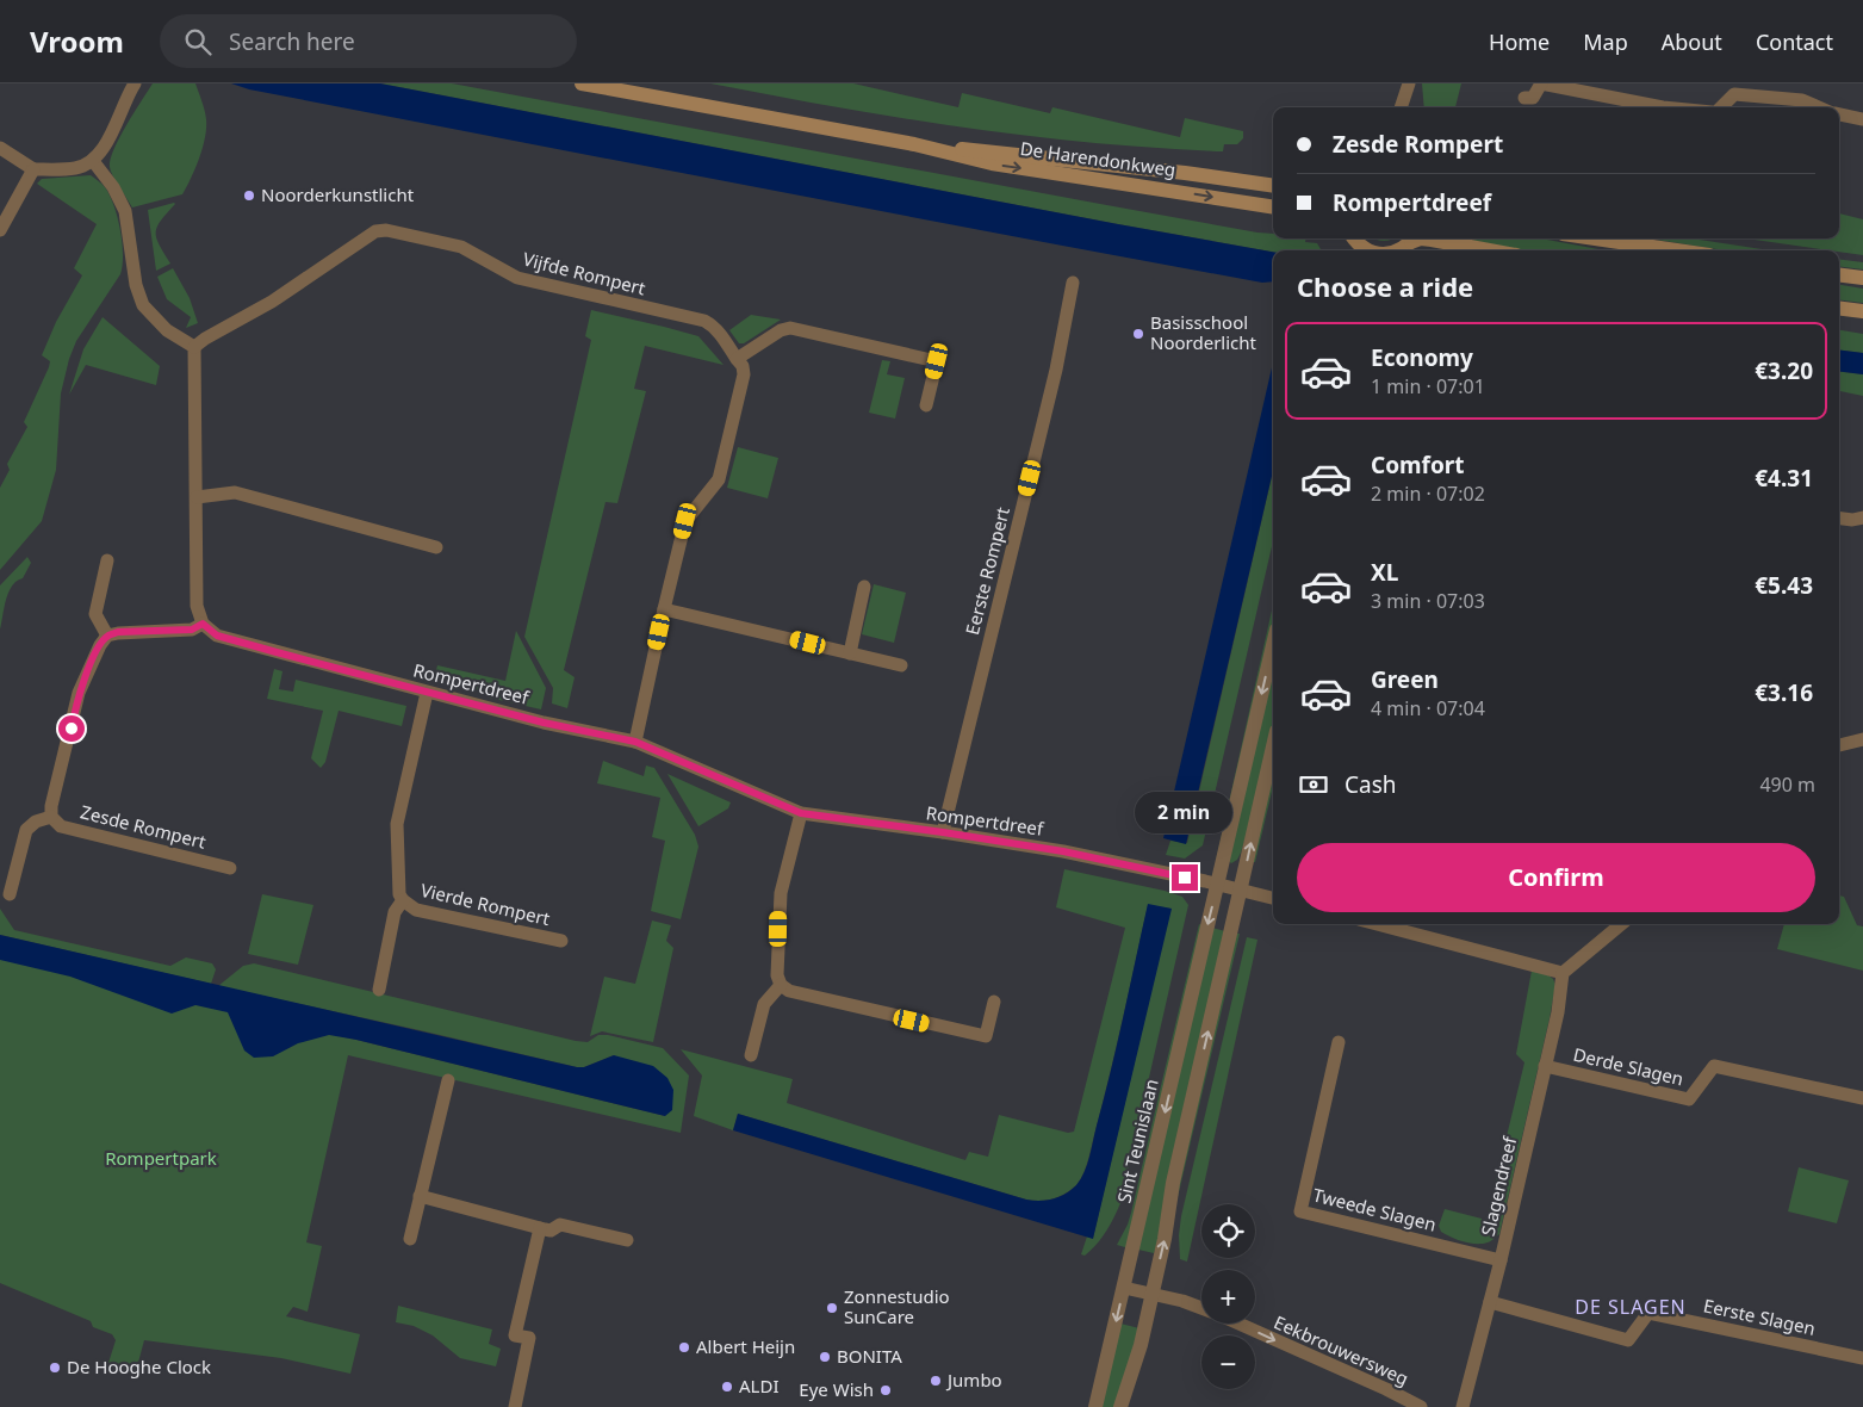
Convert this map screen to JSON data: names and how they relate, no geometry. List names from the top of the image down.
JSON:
{
  "streets": {
    "main road": ["De Harendonkweg"],
    "street": [
      "Vijfde Rompert",
      "Eerste Rompert",
      "Rompertdreef",
      "Zesde Rompert",
      "Vierde Rompert",
      "Derde Slagen",
      "Sint Teunislaan",
      "Slagendreef",
      "Tweede Slagen",
      "Eerste Slagen",
      "Eekbrouwersweg"
    ]
  },
  "crossings": [
    ["Eerste Rompert", "Rompertdreef"],
    ["Rompertdreef", "Vierde Rompert"],
    ["Rompertdreef", "Sint Teunislaan"],
    ["Derde Slagen", "Slagendreef"],
    ["Sint Teunislaan", "Eekbrouwersweg"],
    ["Slagendreef", "Tweede Slagen"],
    ["Slagendreef", "Eerste Slagen"]
  ],
  "one_way": ["Eekbrouwersweg"],
  "districts": ["DE SLAGEN"],
  "parks": ["Rompertpark"],
  "places": [
    "Noorderkunstlicht",
    "Basisschool Noorderlicht",
    "Zonnestudio SunCare",
    "Albert Heijn",
    "BONITA",
    "De Hooghe Clock",
    "Jumbo",
    "ALDI",
    "Eye Wish"
  ],
  "page": {
    "header": "Vroom",
    "search": "Search here",
    "nav": [
      "Home",
      "Map",
      "About",
      "Contact"
    ],
    "banner": ["Zesde Rompert", "Rompertdreef"],
    "heading": "Choose a ride",
    "list": [
      {
        "name": "Economy",
        "note": "1 min · 07:01",
        "value": "€3.20"
      },
      {
        "name": "Comfort",
        "note": "2 min · 07:02",
        "value": "€4.31"
      },
      {
        "name": "XL",
        "note": "3 min · 07:03",
        "value": "€5.43"
      },
      {
        "name": "Green",
        "note": "4 min · 07:04",
        "value": "€3.16"
      }
    ],
    "pay": ["Cash", "490 m"],
    "bubble": "2 min",
    "buttons": "Confirm",
    "map_buttons": ["+", "−"]
  }
}
